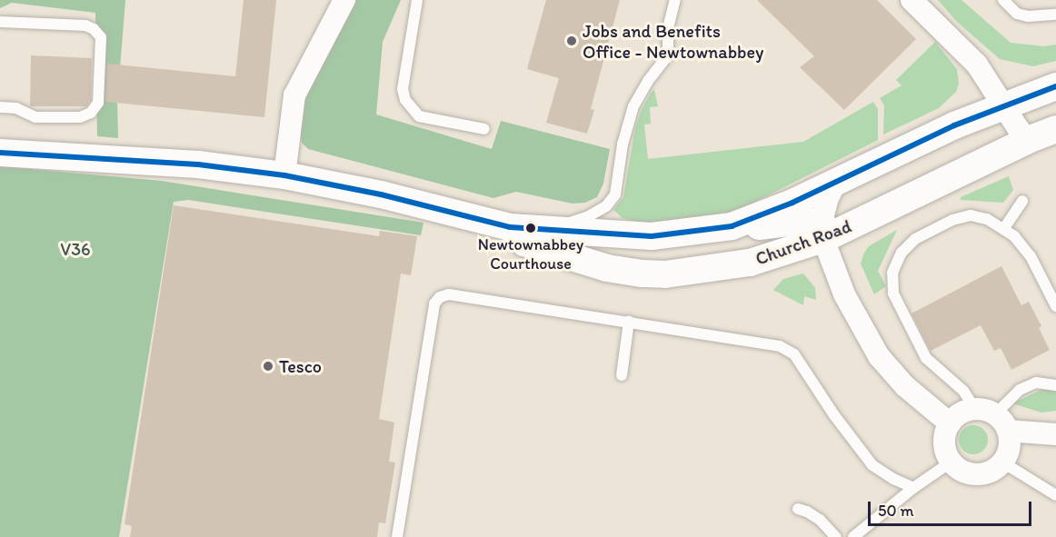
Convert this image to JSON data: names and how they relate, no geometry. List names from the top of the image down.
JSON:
{
  "streets": {
    "street": ["Church Road"]
  },
  "parks": ["V36"],
  "places": ["Jobs and Benefits Office - Newtownabbey", "Newtownabbey Courthouse", "Tesco"],
  "scale_bar": "50 m"
}
